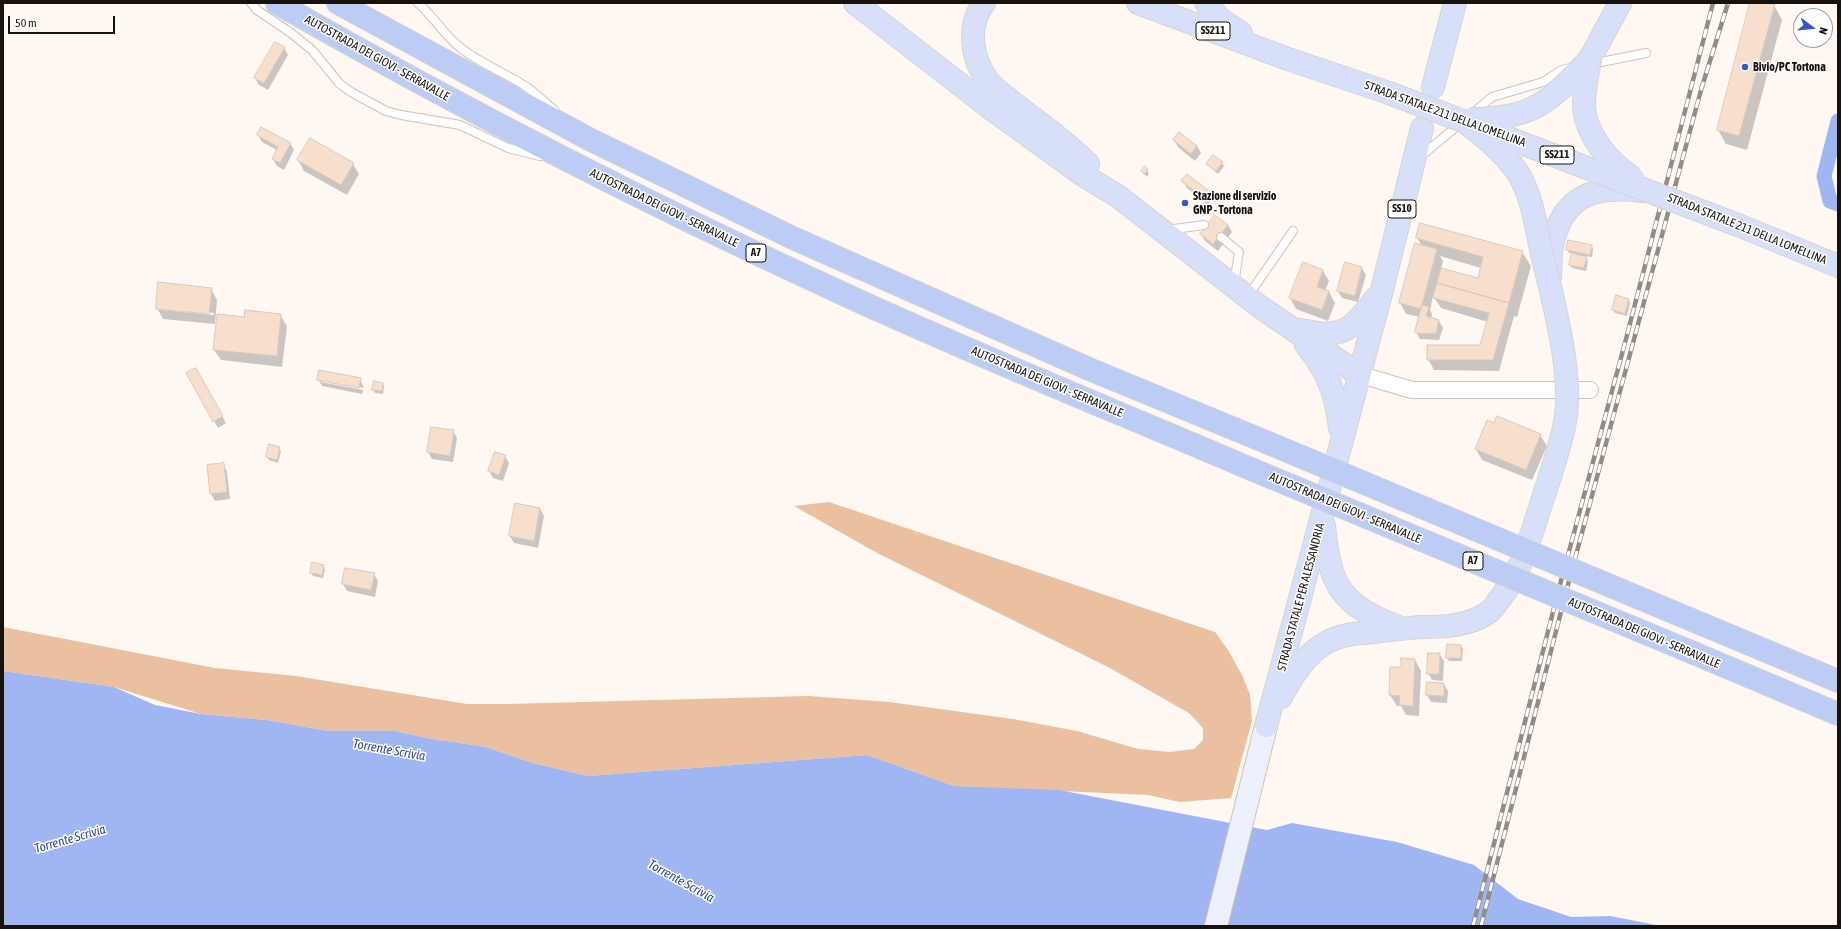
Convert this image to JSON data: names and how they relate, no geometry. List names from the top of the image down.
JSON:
{
  "streets": {
    "highway": ["AUTOSTRADA DEI GIOVI - SERRAVALLE", "A7"],
    "main road": [
      "SS211",
      "STRADA STATALE 211 DELLA LOMELLINA",
      "SS10",
      "STRADA STATALE PER ALESSANDRIA"
    ]
  },
  "water": ["Torrente Scrivia"],
  "places": ["Bivio/PC Tortona", "Stazione di servizio GNP - Tortona"],
  "scale_bar": "50 m",
  "north": "right"
}
